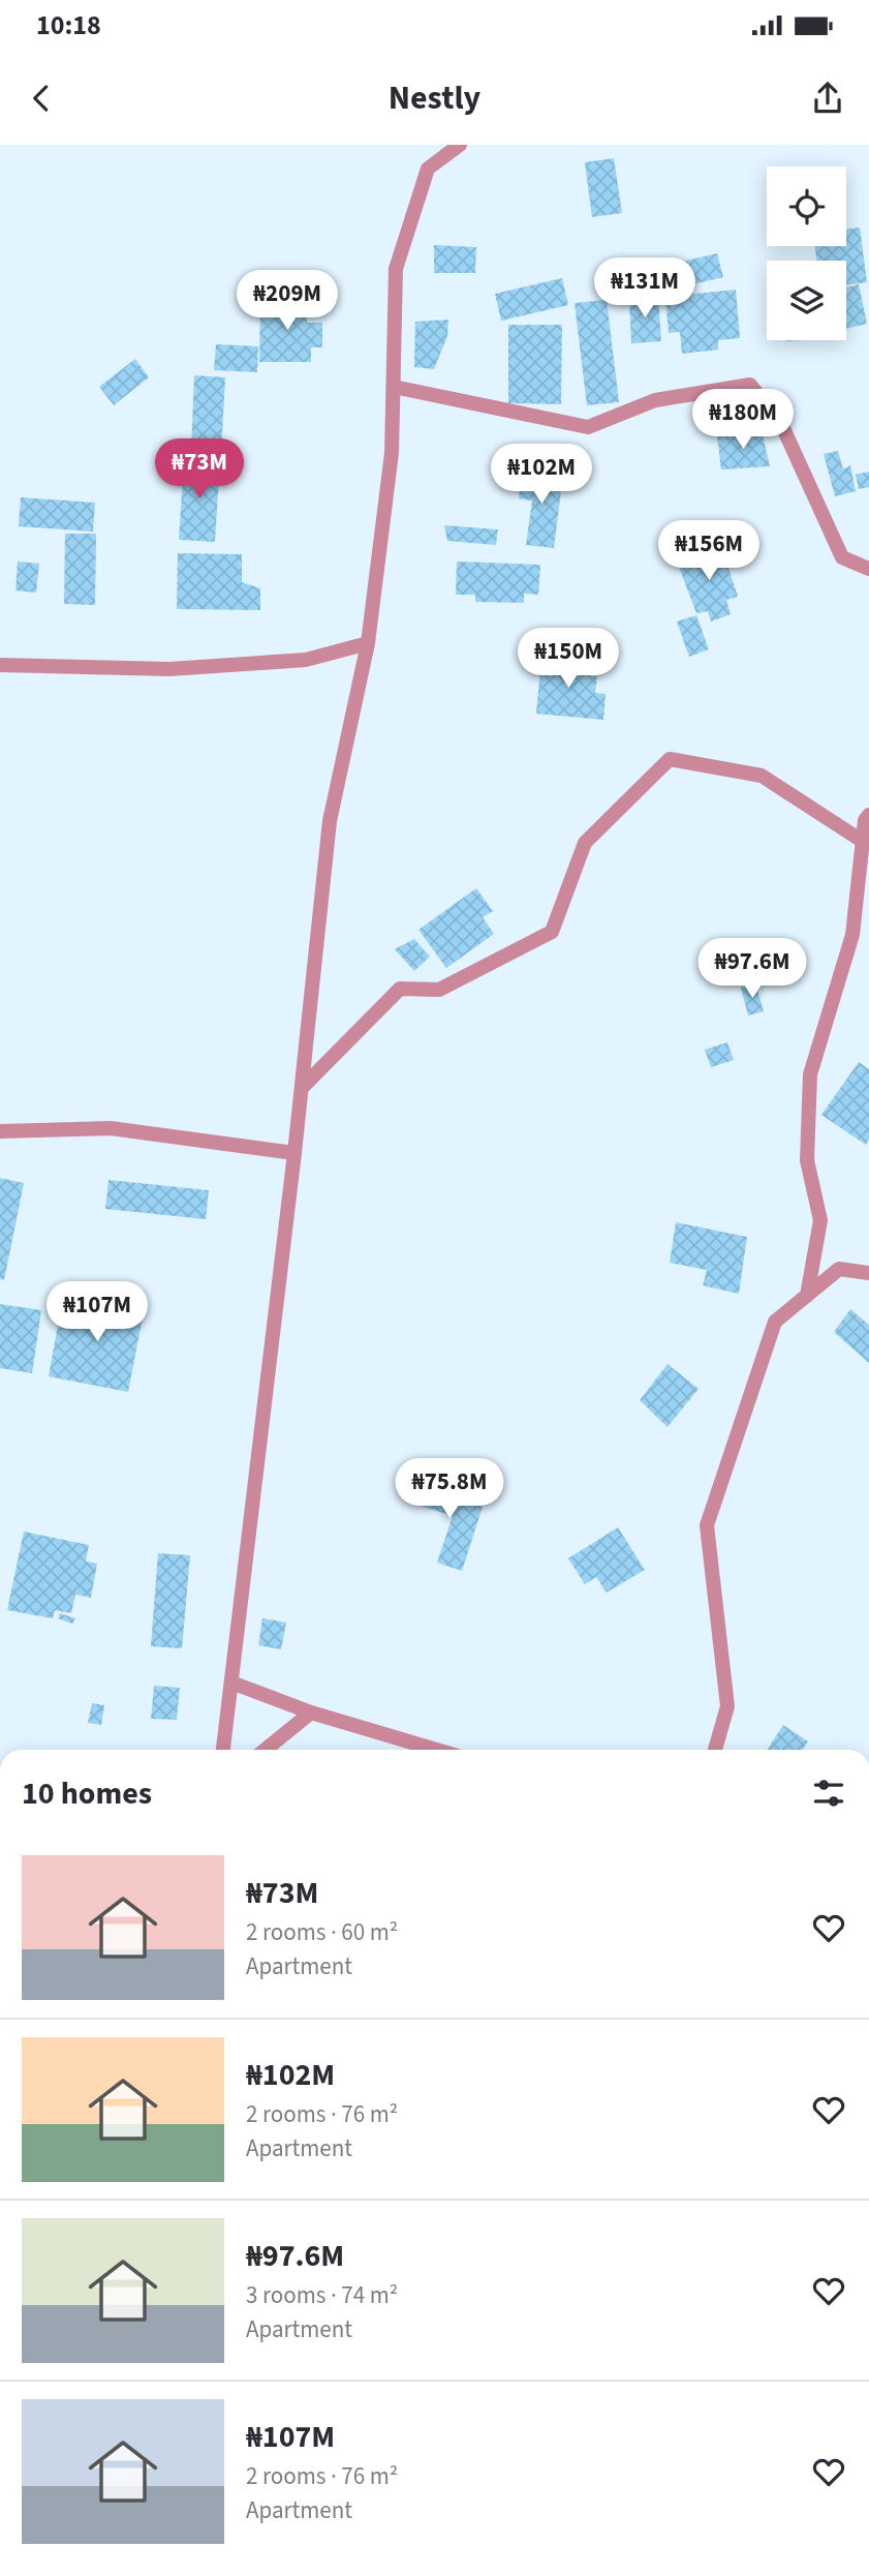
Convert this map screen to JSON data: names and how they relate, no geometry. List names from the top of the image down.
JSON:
{
  "page": {
    "status": "10:18",
    "header": "Nestly",
    "price": [
      "₦131M",
      "₦209M",
      "₦180M",
      "₦73M",
      "₦102M",
      "₦156M",
      "₦150M",
      "₦97.6M",
      "₦107M",
      "₦75.8M"
    ],
    "heading": "10 homes",
    "list": [
      {
        "name": "₦73M",
        "note": "2 rooms · 60 m² · Apartment"
      },
      {
        "name": "₦102M",
        "note": "2 rooms · 76 m² · Apartment"
      },
      {
        "name": "₦97.6M",
        "note": "3 rooms · 74 m² · Apartment"
      },
      {
        "name": "₦107M",
        "note": "2 rooms · 76 m² · Apartment"
      }
    ]
  }
}
